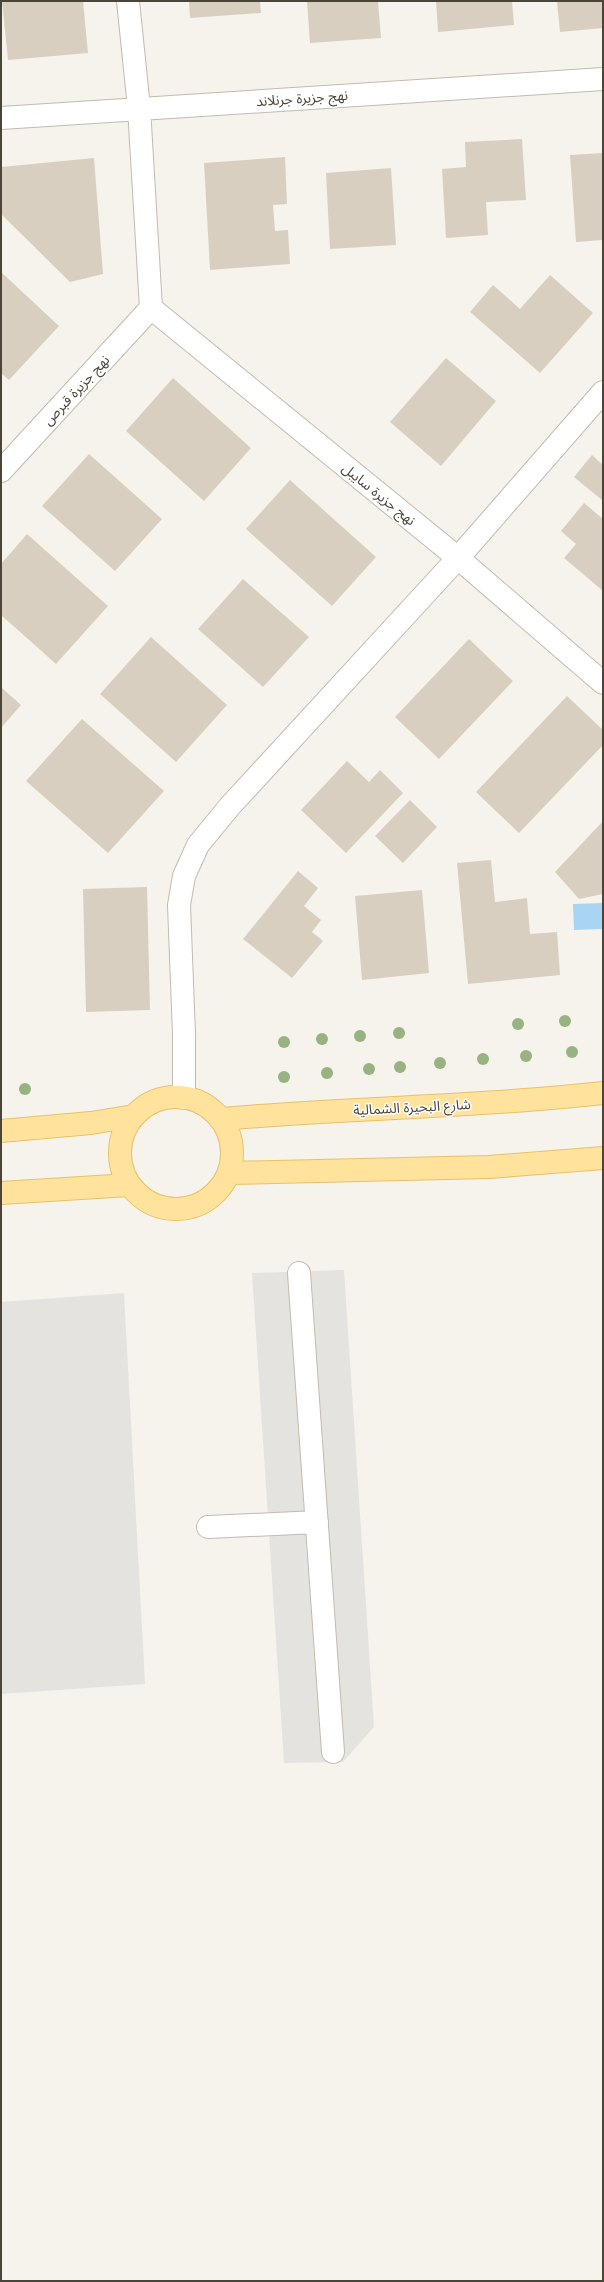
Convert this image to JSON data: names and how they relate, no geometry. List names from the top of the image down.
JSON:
{
  "streets": {
    "main road": ["شارع البحيرة الشمالية"],
    "street": ["نهج جزيرة جرنلاند", "نهج جزيرة قبرص", "نهج جزيرة سايبل"]
  },
  "crossings": [
    ["نهج جزيرة قبرص", "نهج جزيرة سايبل"]
  ]
}
